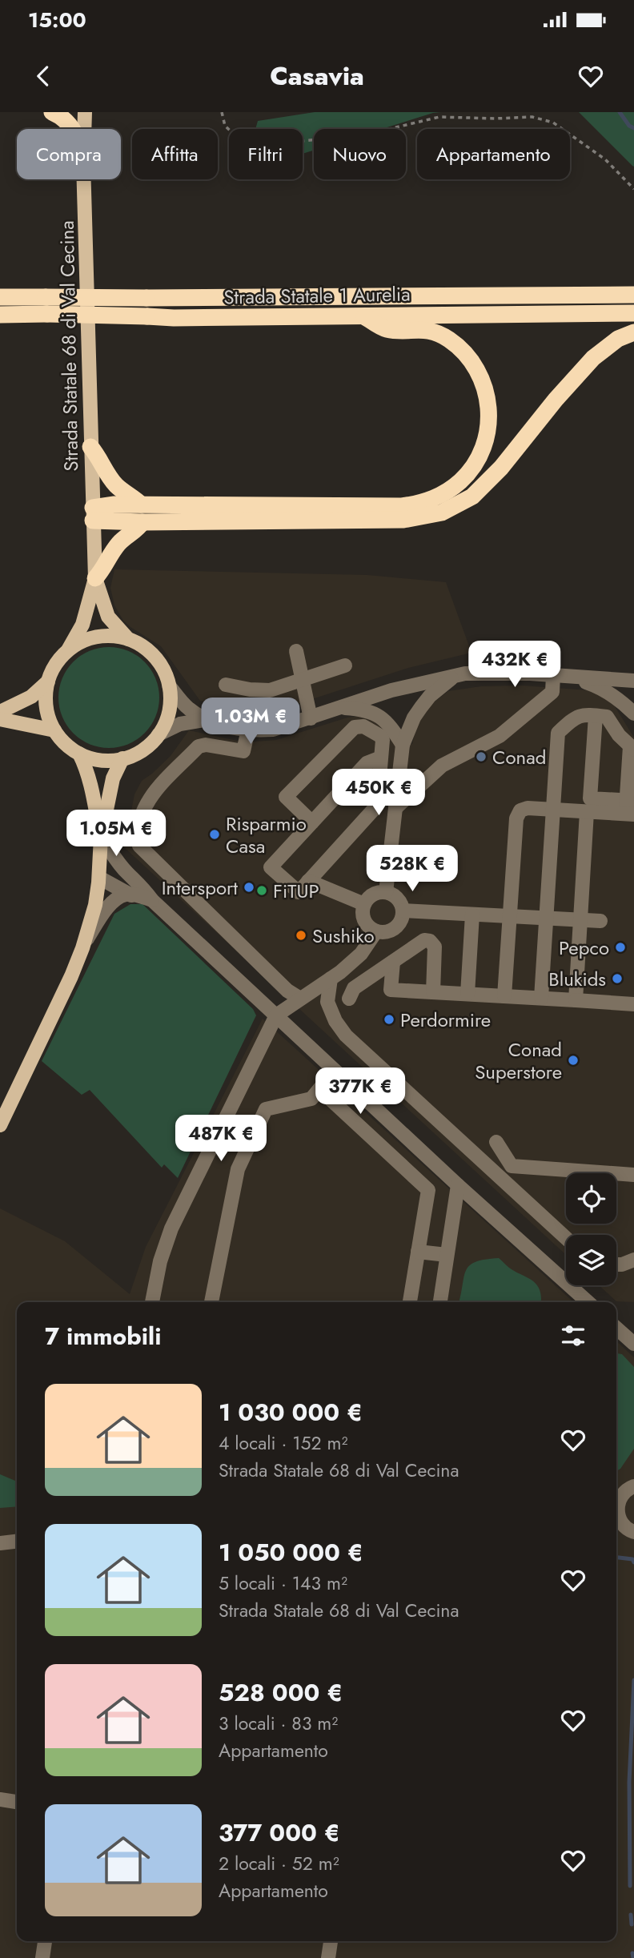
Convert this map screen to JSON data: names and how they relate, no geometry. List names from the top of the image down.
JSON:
{
  "streets": {
    "highway": ["Strada Statale 1 Aurelia"],
    "main road": ["Strada Statale 68 di Val Cecina"]
  },
  "places": [
    "Conad",
    "Risparmio Casa",
    "Intersport",
    "FiTUP",
    "Sushiko",
    "Pepco",
    "Blukids",
    "Perdormire",
    "Conad Superstore"
  ],
  "page": {
    "status": "15:00",
    "header": "Casavia",
    "chip": [
      "Compra",
      "Affitta",
      "Filtri",
      "Nuovo",
      "Appartamento"
    ],
    "price": [
      "432K €",
      "1.03M €",
      "450K €",
      "1.05M €",
      "528K €",
      "377K €",
      "487K €"
    ],
    "heading": "7 immobili",
    "list": [
      {
        "name": "1 030 000 €",
        "note": "4 locali · 152 m² · Strada Statale 68 di Val Cecina"
      },
      {
        "name": "1 050 000 €",
        "note": "5 locali · 143 m² · Strada Statale 68 di Val Cecina"
      },
      {
        "name": "528 000 €",
        "note": "3 locali · 83 m² · Appartamento"
      },
      {
        "name": "377 000 €",
        "note": "2 locali · 52 m² · Appartamento"
      }
    ]
  }
}
